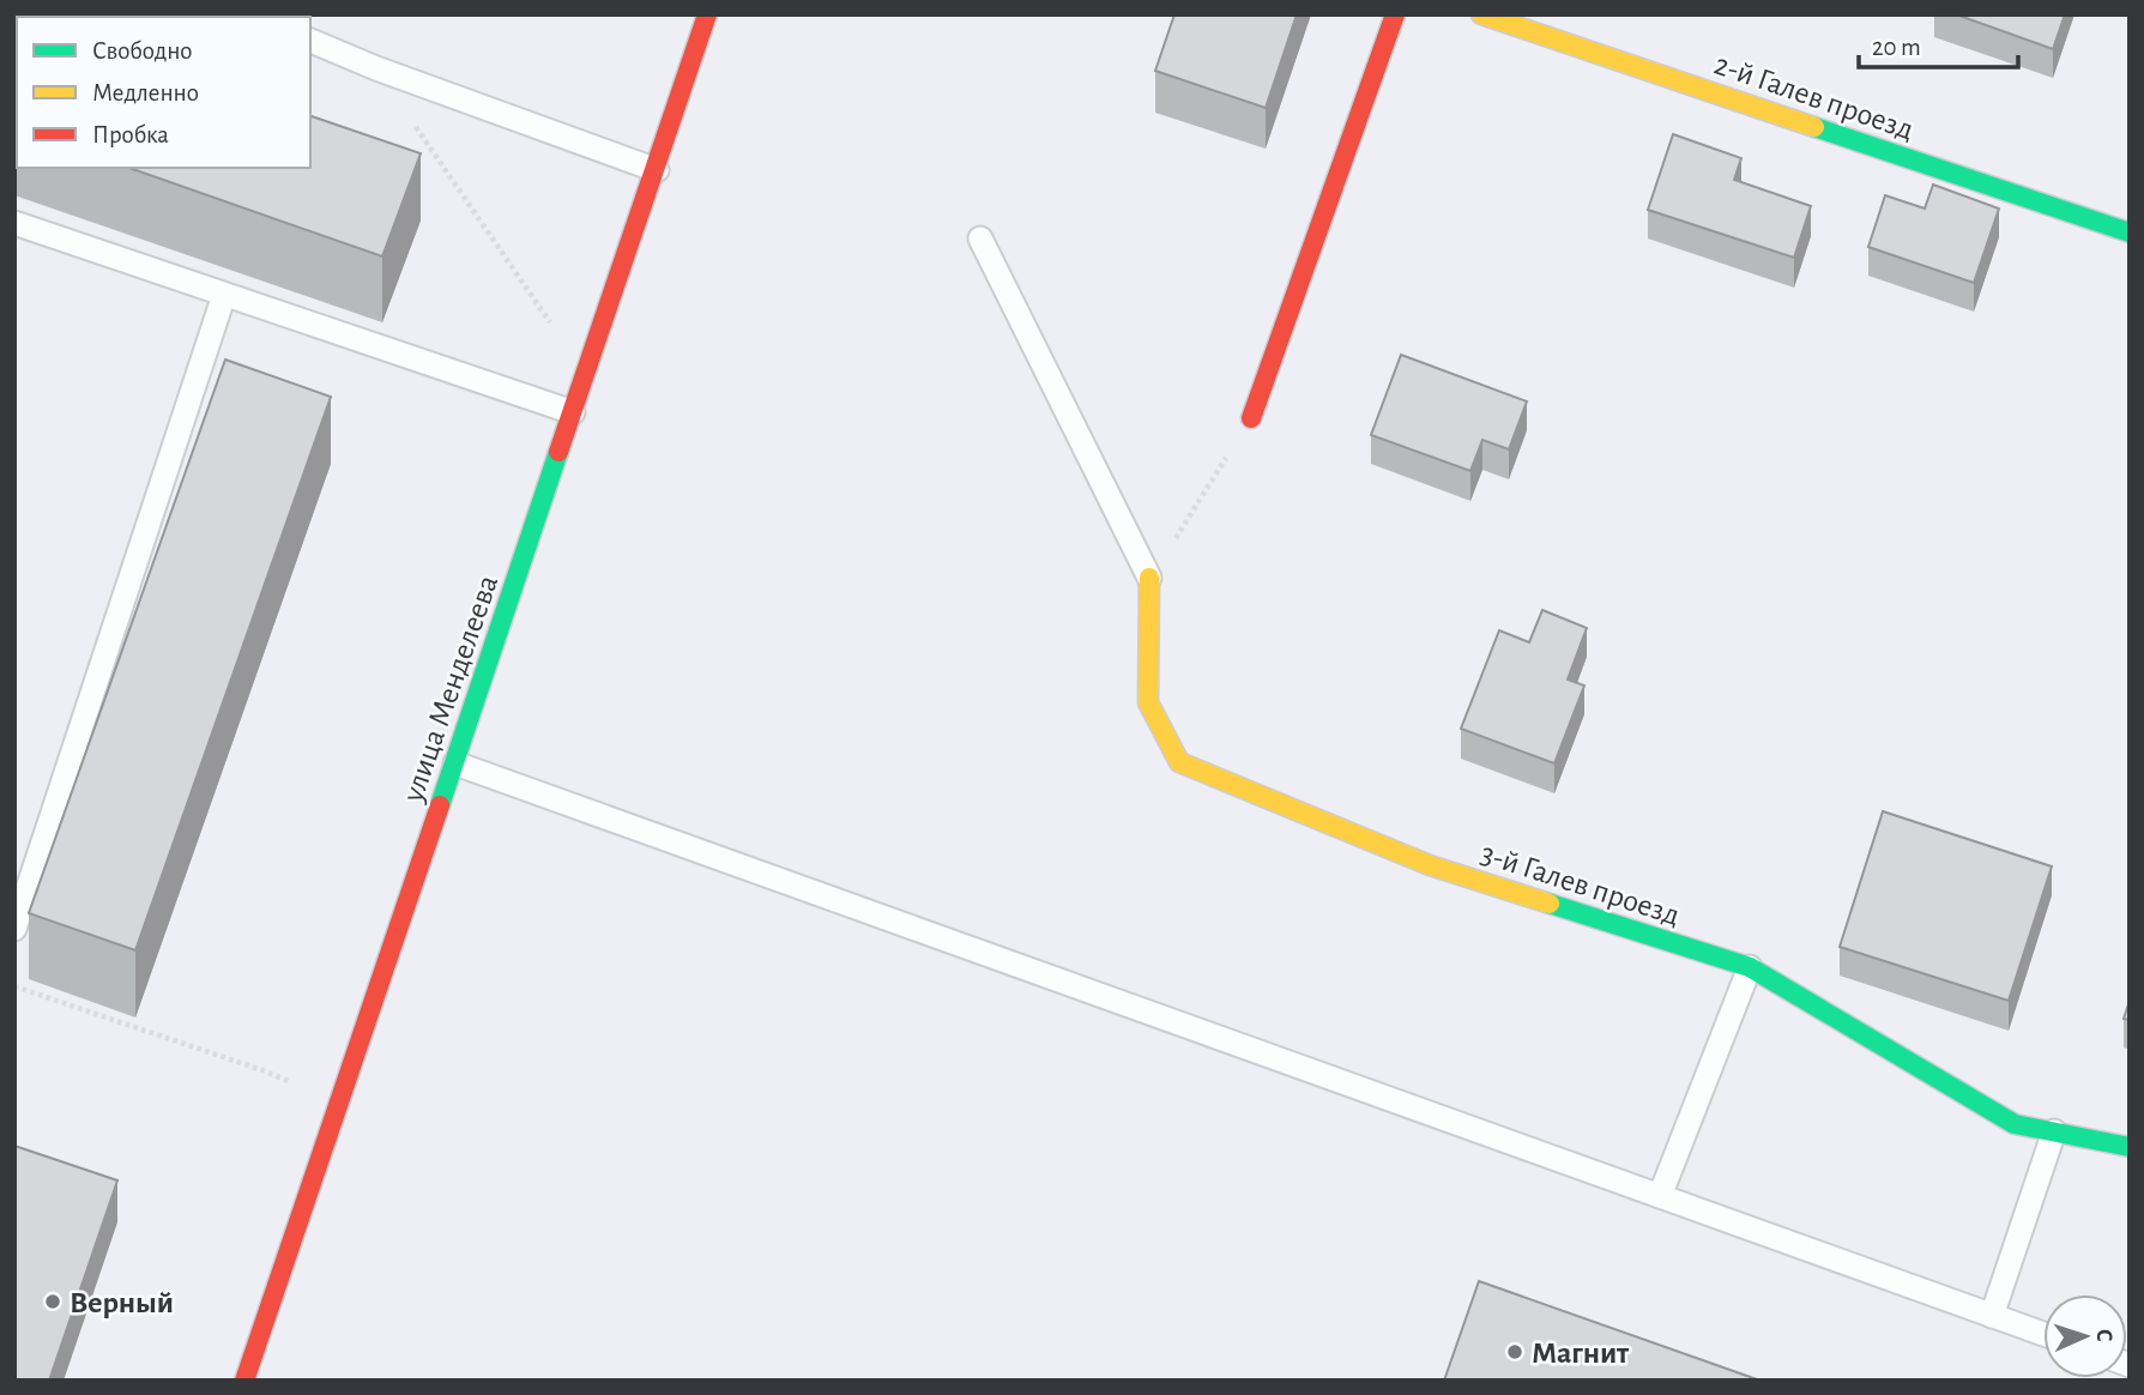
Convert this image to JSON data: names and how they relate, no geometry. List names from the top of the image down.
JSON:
{
  "streets": {
    "street": ["2-й Галев проезд", "улица Менделеева", "3-й Галев проезд"]
  },
  "places": ["Верный", "Магнит"],
  "legend": ["Свободно", "Медленно", "Пробка"],
  "scale_bar": "20 m",
  "north": "right"
}
